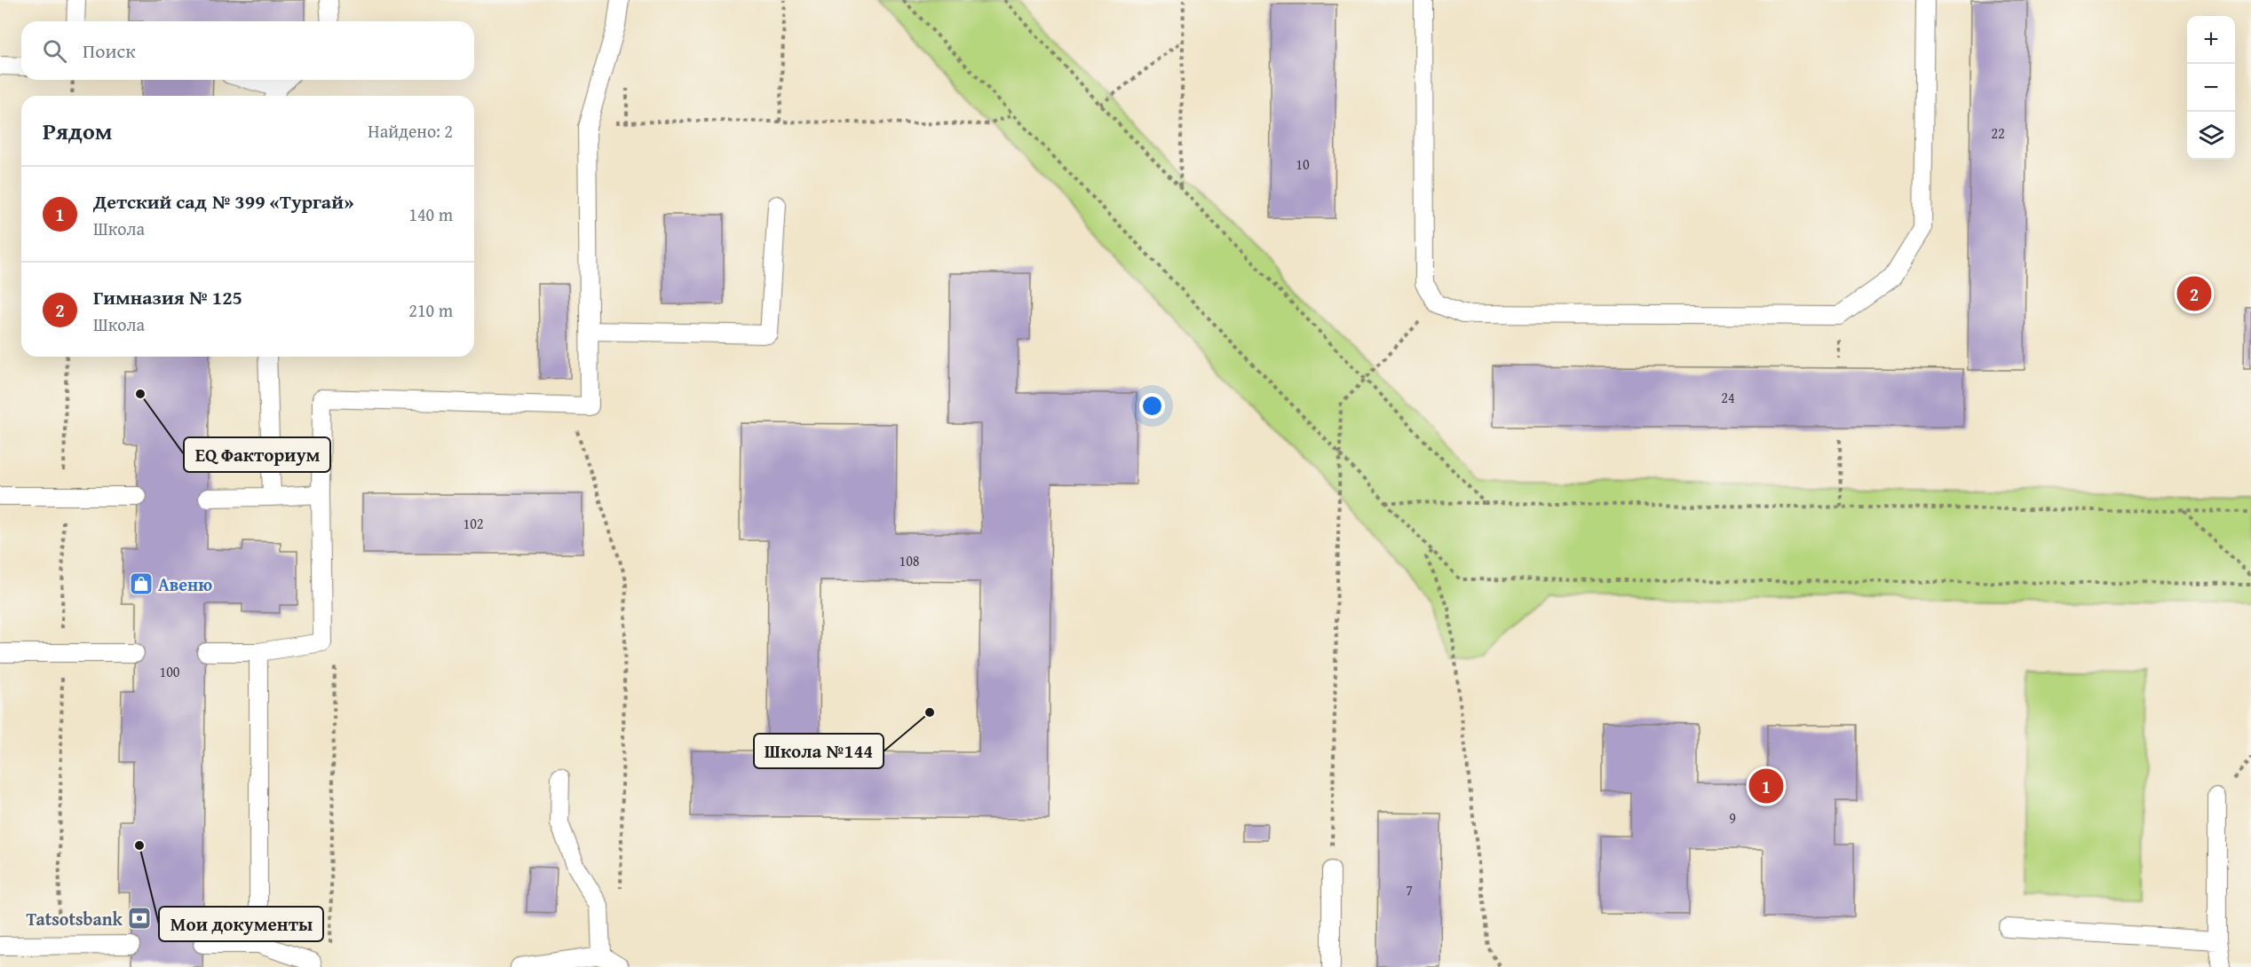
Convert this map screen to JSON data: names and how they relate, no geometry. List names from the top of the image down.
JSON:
{
  "places": {
    "other": ["EQ Факториум", "Школа №144", "Мои документы"],
    "shop": ["Авеню"],
    "bank": ["Tatsotsbank"]
  },
  "house_numbers": [
    "22",
    "10",
    "24",
    "102",
    "108",
    "100",
    "9",
    "7"
  ],
  "page": {
    "map_buttons": ["+", "−"],
    "search": "Поиск",
    "heading": ["Рядом", "Найдено: 2"],
    "list": [
      {
        "mark": "1",
        "name": "Детский сад № 399 «Тургай»",
        "note": "Школа",
        "value": "140 m"
      },
      {
        "mark": "2",
        "name": "Гимназия № 125",
        "note": "Школа",
        "value": "210 m"
      }
    ],
    "pins": ["2", "1"]
  }
}
